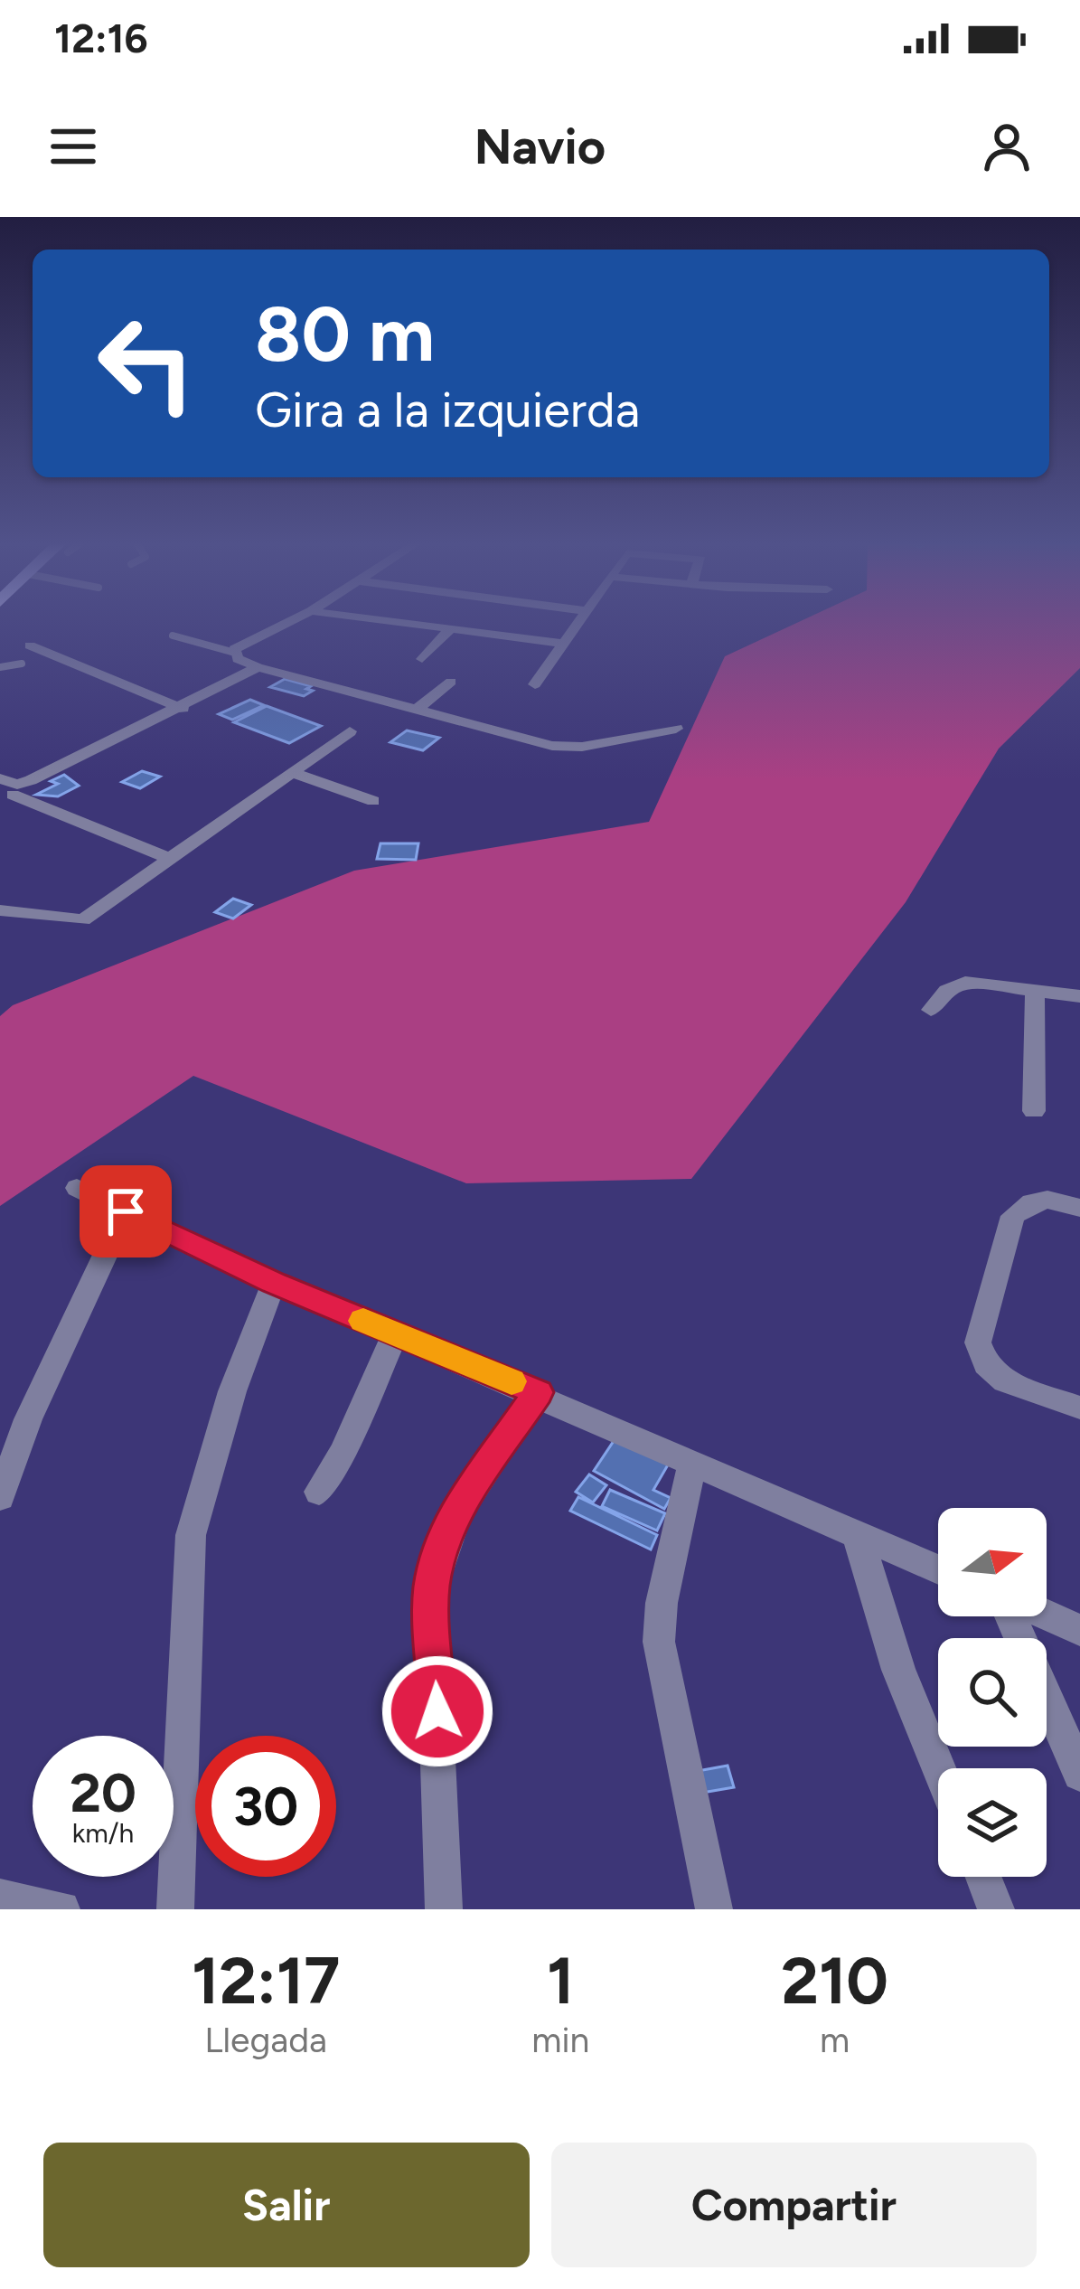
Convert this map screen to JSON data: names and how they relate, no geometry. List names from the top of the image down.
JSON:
{
  "north": "right",
  "page": {
    "status": "12:16",
    "header": "Navio",
    "turn": ["80 m", "Gira a la izquierda"],
    "speed": "20 km/h",
    "limit": "30",
    "eta": [
      "12:17",
      "Llegada",
      "1",
      "min",
      "210",
      "m"
    ],
    "buttons": ["Salir", "Compartir"]
  }
}
